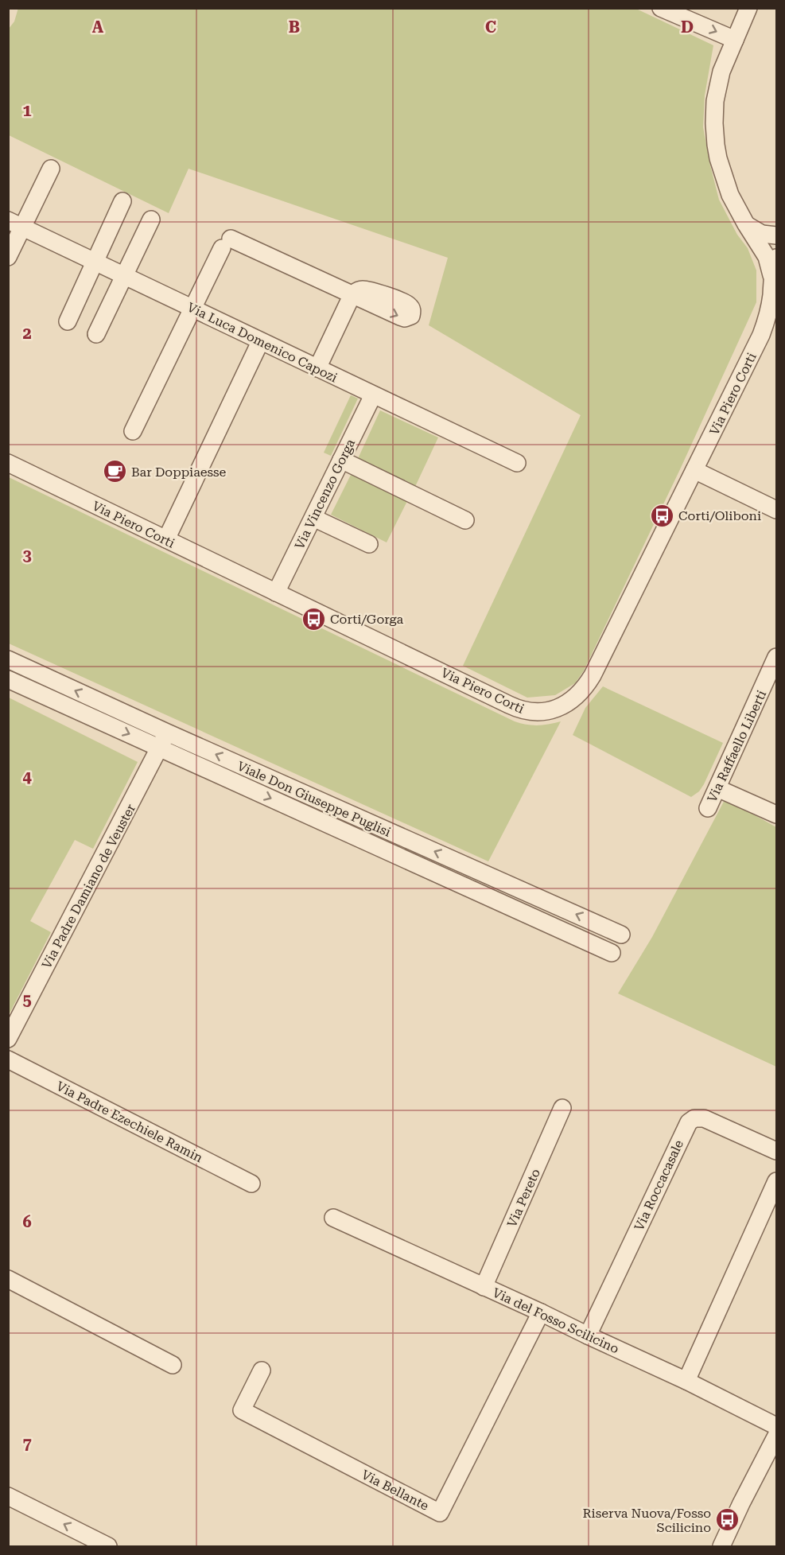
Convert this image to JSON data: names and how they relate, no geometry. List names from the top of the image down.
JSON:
{
  "streets": {
    "street": [
      "Via Luca Domenico Capozi",
      "Via Piero Corti",
      "Via Vincenzo Gorga",
      "Via Raffaello Liberti",
      "Viale Don Giuseppe Puglisi",
      "Via Padre Damiano de Veuster",
      "Via Padre Ezechiele Ramin",
      "Via Roccacasale",
      "Via Pereto",
      "Via del Fosso Scilicino",
      "Via Bellante"
    ]
  },
  "crossings": [
    ["Via Luca Domenico Capozi", "Via Vincenzo Gorga"],
    ["Via Piero Corti", "Via Vincenzo Gorga"],
    ["Viale Don Giuseppe Puglisi", "Via Padre Damiano de Veuster"],
    ["Via Roccacasale", "Via del Fosso Scilicino"],
    ["Via Pereto", "Via del Fosso Scilicino"],
    ["Via del Fosso Scilicino", "Via Bellante"]
  ],
  "places": {
    "cafe": ["Bar Doppiaesse"],
    "bus stop": ["Corti/Oliboni", "Corti/Gorga", "Riserva Nuova/Fosso Scilicino"]
  },
  "grid": {
    "columns": [
      "A",
      "B",
      "C",
      "D"
    ],
    "rows": [
      "1",
      "2",
      "3",
      "4",
      "5",
      "6",
      "7"
    ]
  }
}
